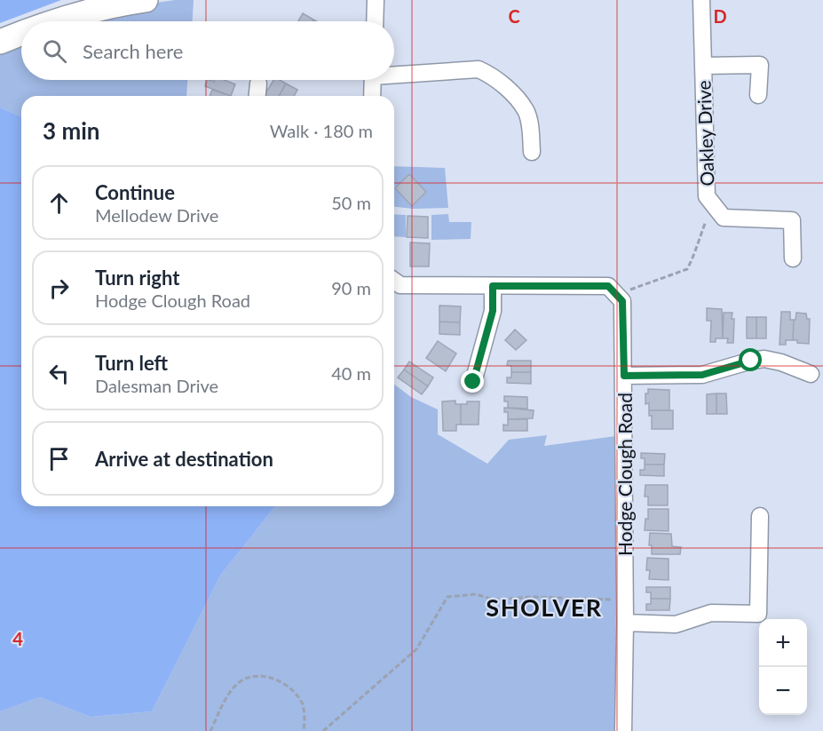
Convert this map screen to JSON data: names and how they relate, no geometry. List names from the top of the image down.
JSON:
{
  "streets": {
    "street": ["Oakley Drive", "Hodge Clough Road"]
  },
  "districts": ["SHOLVER"],
  "page": {
    "search": "Search here",
    "heading": ["3 min", "Walk · 180 m"],
    "list": [
      ["Continue", "Mellodew Drive", "50 m"],
      ["Turn right", "Hodge Clough Road", "90 m"],
      ["Turn left", "Dalesman Drive", "40 m"],
      "Arrive at destination"
    ],
    "map_buttons": ["+", "−"]
  },
  "grid": {
    "columns": ["C", "D"],
    "rows": ["4"]
  }
}
